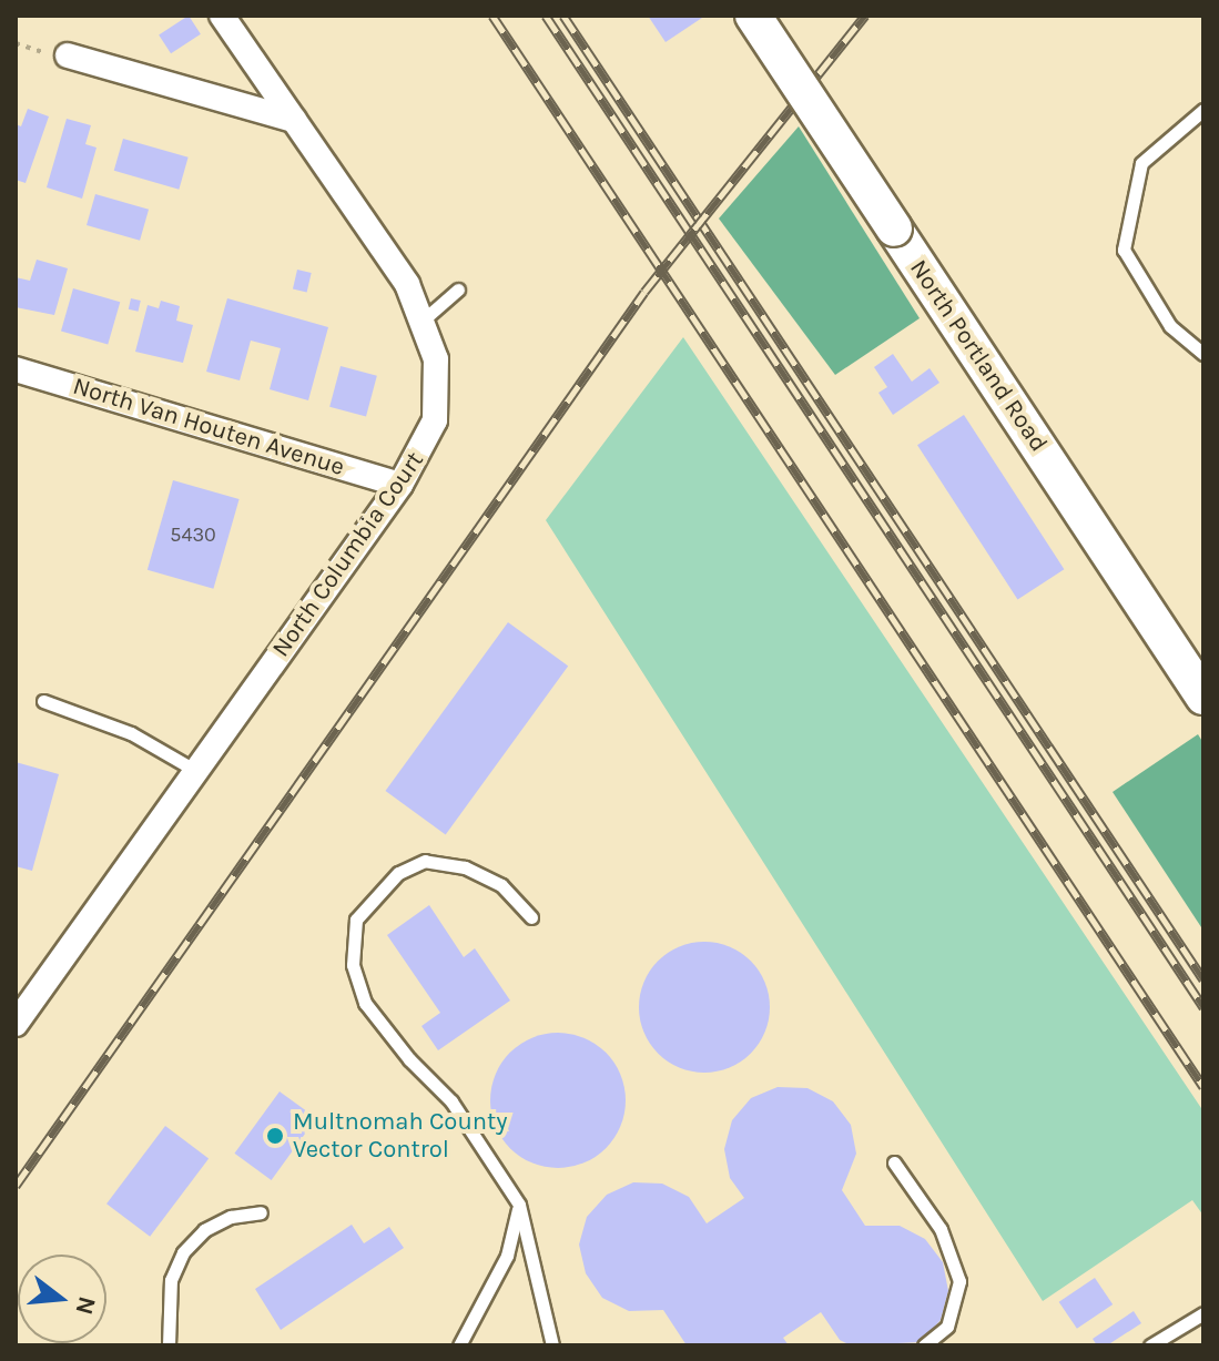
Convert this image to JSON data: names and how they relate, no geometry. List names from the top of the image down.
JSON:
{
  "streets": {
    "main road": ["North Portland Road"],
    "street": ["North Van Houten Avenue", "North Columbia Court"]
  },
  "crossings": [
    ["North Van Houten Avenue", "North Columbia Court"]
  ],
  "places": ["Multnomah County Vector Control"],
  "house_numbers": ["5430"],
  "north": "right"
}
